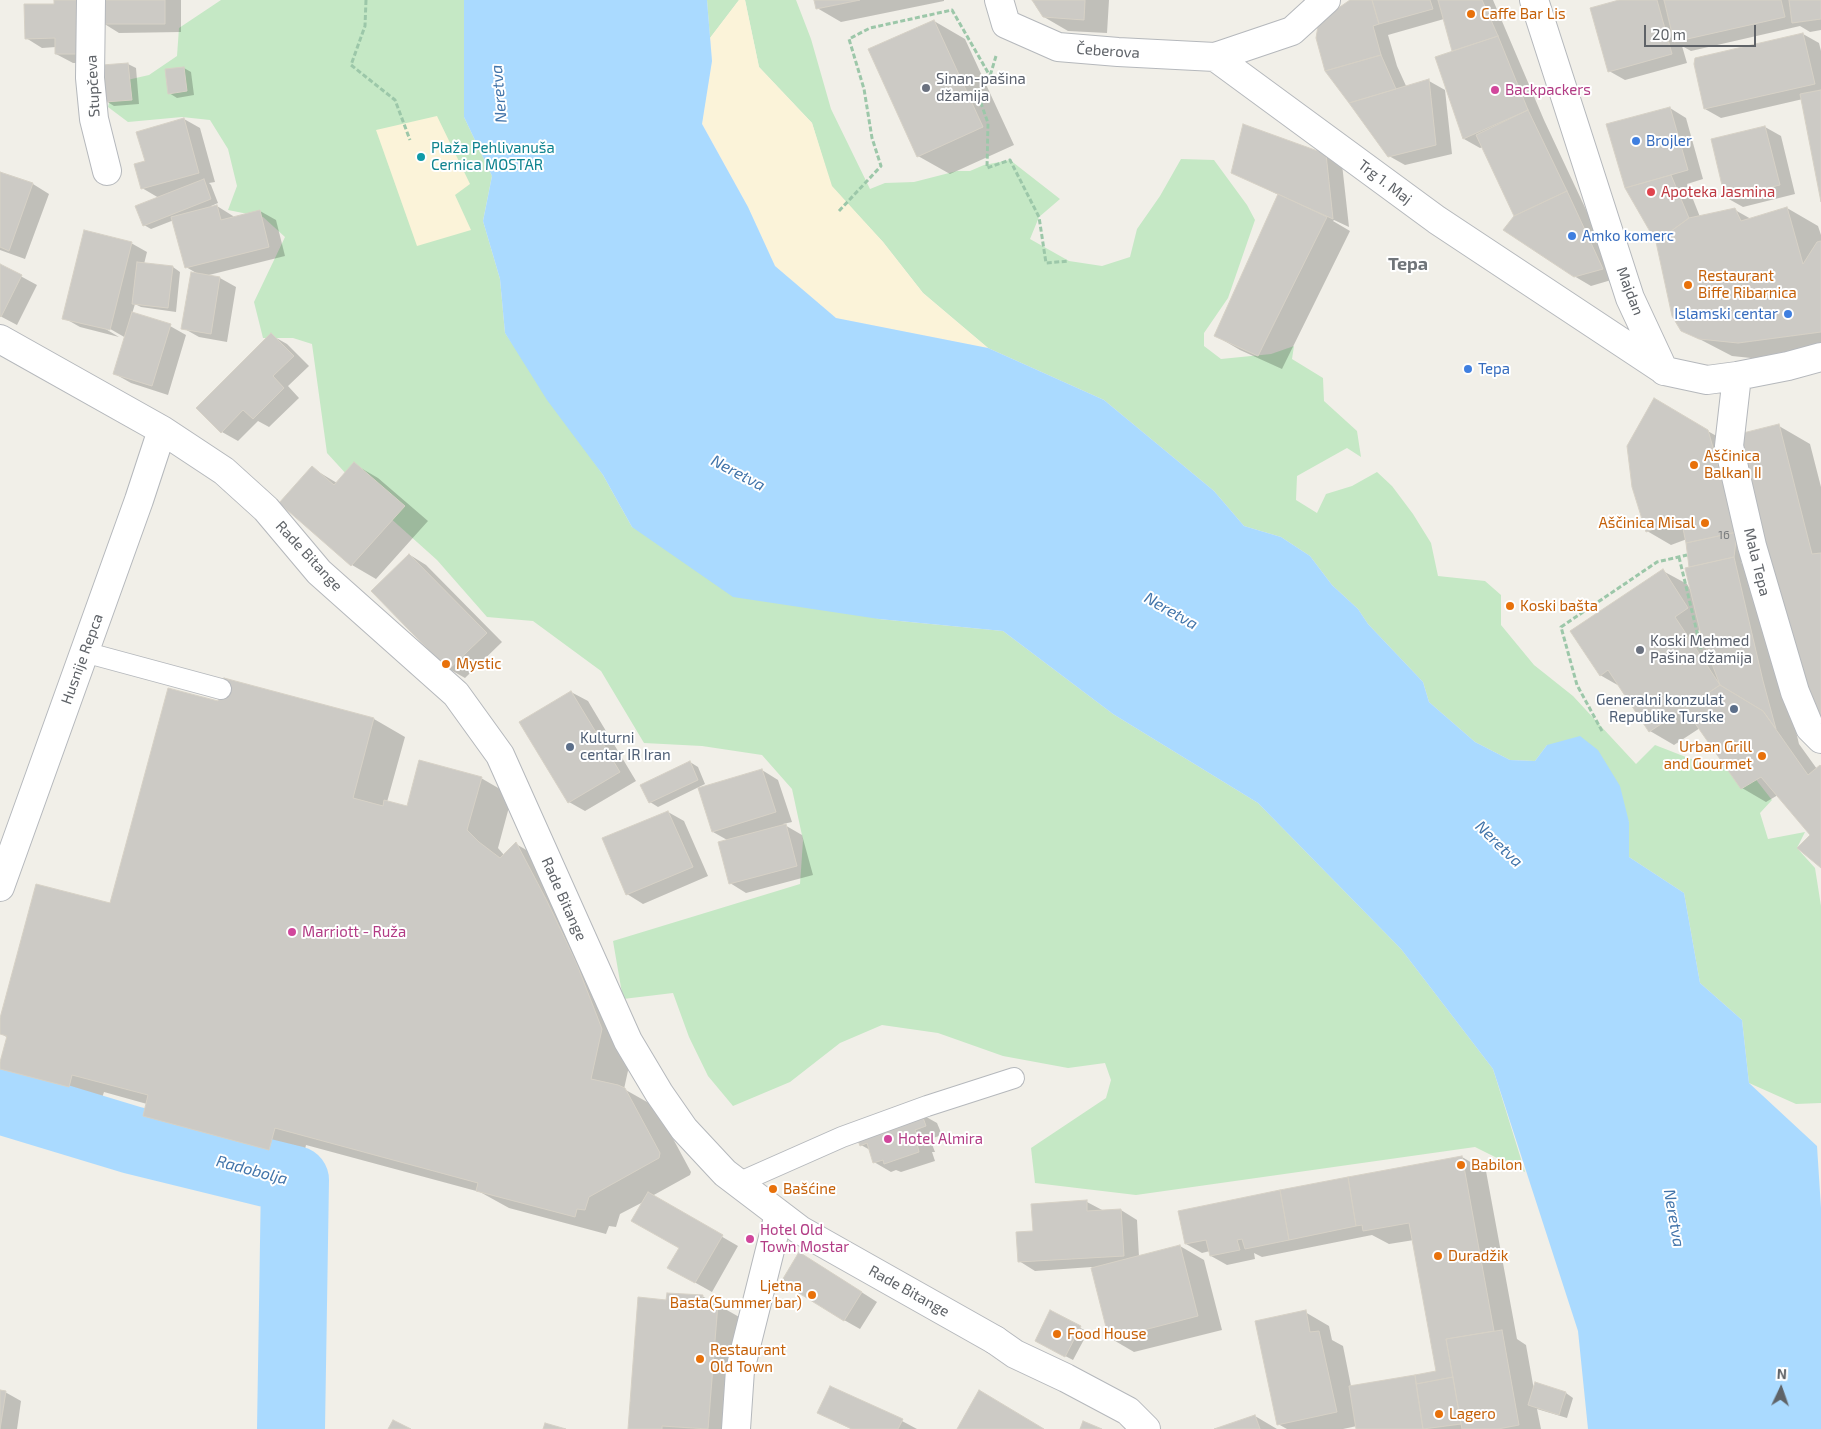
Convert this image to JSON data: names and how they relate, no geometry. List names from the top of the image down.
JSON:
{
  "streets": {
    "street": [
      "Čeberova",
      "Stupčeva",
      "Trg 1. Maj",
      "Majdan",
      "Rade Bitange",
      "Mala Tepa",
      "Husnije Repca"
    ]
  },
  "crossings": [
    ["Čeberova", "Trg 1. Maj"],
    ["Trg 1. Maj", "Majdan"],
    ["Rade Bitange", "Husnije Repca"]
  ],
  "districts": ["Tepa"],
  "water": ["Neretva", "Radobolja"],
  "places": [
    "Caffe Bar Lis",
    "Sinan-pašina džamija",
    "Backpackers",
    "Brojler",
    "Plaža Pehlivanuša Cernica MOSTAR",
    "Apoteka Jasmina",
    "Amko komerc",
    "Restaurant Biffe Ribarnica",
    "Islamski centar",
    "Tepa",
    "Aščinica Balkan II",
    "Aščinica Misal",
    "Koski bašta",
    "Koski Mehmed Pašina džamija",
    "Mystic",
    "Generalni konzulat Republike Turske",
    "Kulturni centar IR Iran",
    "Urban Grill and Gourmet",
    "Marriott - Ruža",
    "Hotel Almira",
    "Babilon",
    "Bašćine",
    "Hotel Old Town Mostar",
    "Duradžik",
    "Ljetna Basta(Summer bar)",
    "Food House",
    "Restaurant Old Town",
    "Lagero"
  ],
  "house_numbers": ["16"],
  "scale_bar": "20 m",
  "north": "top"
}
